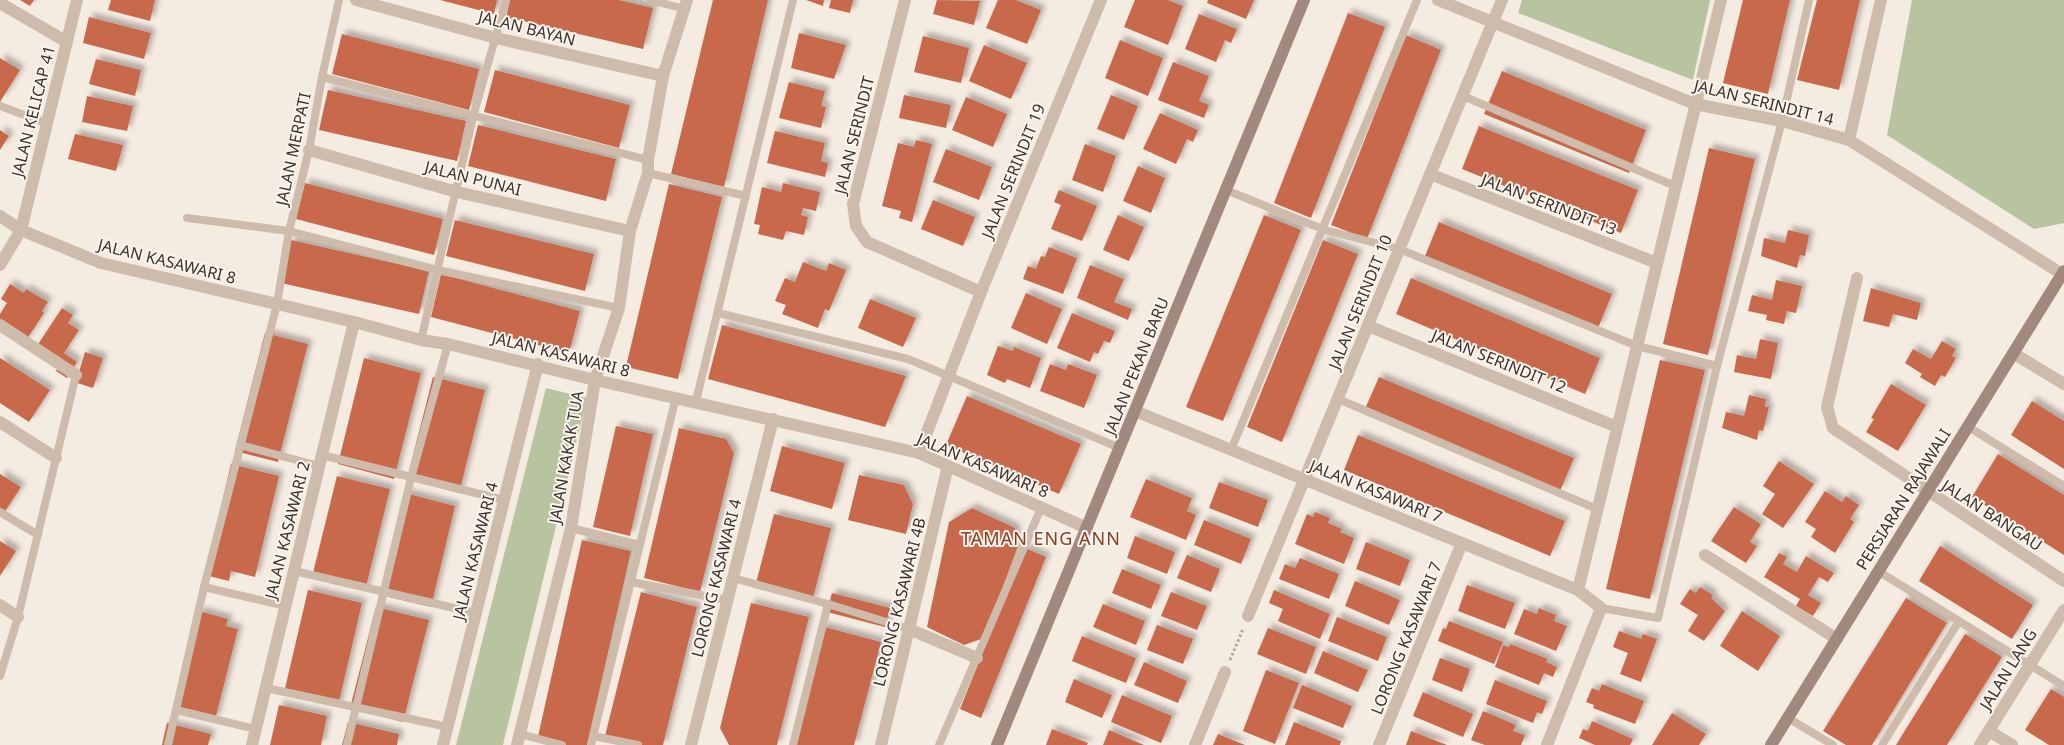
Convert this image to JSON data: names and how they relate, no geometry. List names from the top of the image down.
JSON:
{
  "streets": {
    "street": [
      "JALAN BAYAN",
      "JALAN SERINDIT 14",
      "JALAN KELICAP 41",
      "JALAN SERINDIT",
      "JALAN SERINDIT 19",
      "JALAN PUNAI",
      "JALAN SERINDIT 13",
      "JALAN KASAWARI 8",
      "JALAN SERINDIT 10",
      "JALAN SERINDIT 12",
      "JALAN PEKAN BARU",
      "JALAN KAKAK TUA",
      "JALAN KASAWARI 7",
      "PERSIARAN RAJAWALI",
      "JALAN BANGAU",
      "JALAN KASAWARI 2",
      "JALAN KASAWARI 4",
      "LORONG KASAWARI 4",
      "LORONG KASAWARI 4B",
      "LORONG KASAWARI 7",
      "JALAN LANG"
    ],
    "lane": ["JALAN MERPATI"]
  },
  "crossings": [
    ["JALAN BAYAN", "JALAN KAKAK TUA"],
    ["JALAN SERINDIT 14", "JALAN SERINDIT 10"],
    ["JALAN SERINDIT 14", "PERSIARAN RAJAWALI"],
    ["JALAN KELICAP 41", "JALAN KASAWARI 8"],
    ["JALAN SERINDIT", "JALAN SERINDIT 19"],
    ["JALAN MERPATI", "JALAN PUNAI"],
    ["JALAN MERPATI", "JALAN KASAWARI 8"],
    ["JALAN SERINDIT 19", "JALAN KASAWARI 8"],
    ["JALAN PUNAI", "JALAN KAKAK TUA"],
    ["JALAN SERINDIT 13", "JALAN SERINDIT 10"],
    ["JALAN KASAWARI 8", "JALAN PEKAN BARU"],
    ["JALAN KASAWARI 8", "JALAN KAKAK TUA"],
    ["JALAN KASAWARI 8", "JALAN KASAWARI 2"],
    ["JALAN KASAWARI 8", "JALAN KASAWARI 4"],
    ["JALAN KASAWARI 8", "LORONG KASAWARI 4"],
    ["JALAN KASAWARI 8", "LORONG KASAWARI 4B"],
    ["JALAN SERINDIT 10", "JALAN SERINDIT 12"],
    ["JALAN SERINDIT 10", "JALAN KASAWARI 7"],
    ["JALAN PEKAN BARU", "JALAN KASAWARI 7"],
    ["JALAN KASAWARI 7", "LORONG KASAWARI 7"],
    ["PERSIARAN RAJAWALI", "JALAN BANGAU"]
  ],
  "districts": ["TAMAN ENG ANN"]
}
